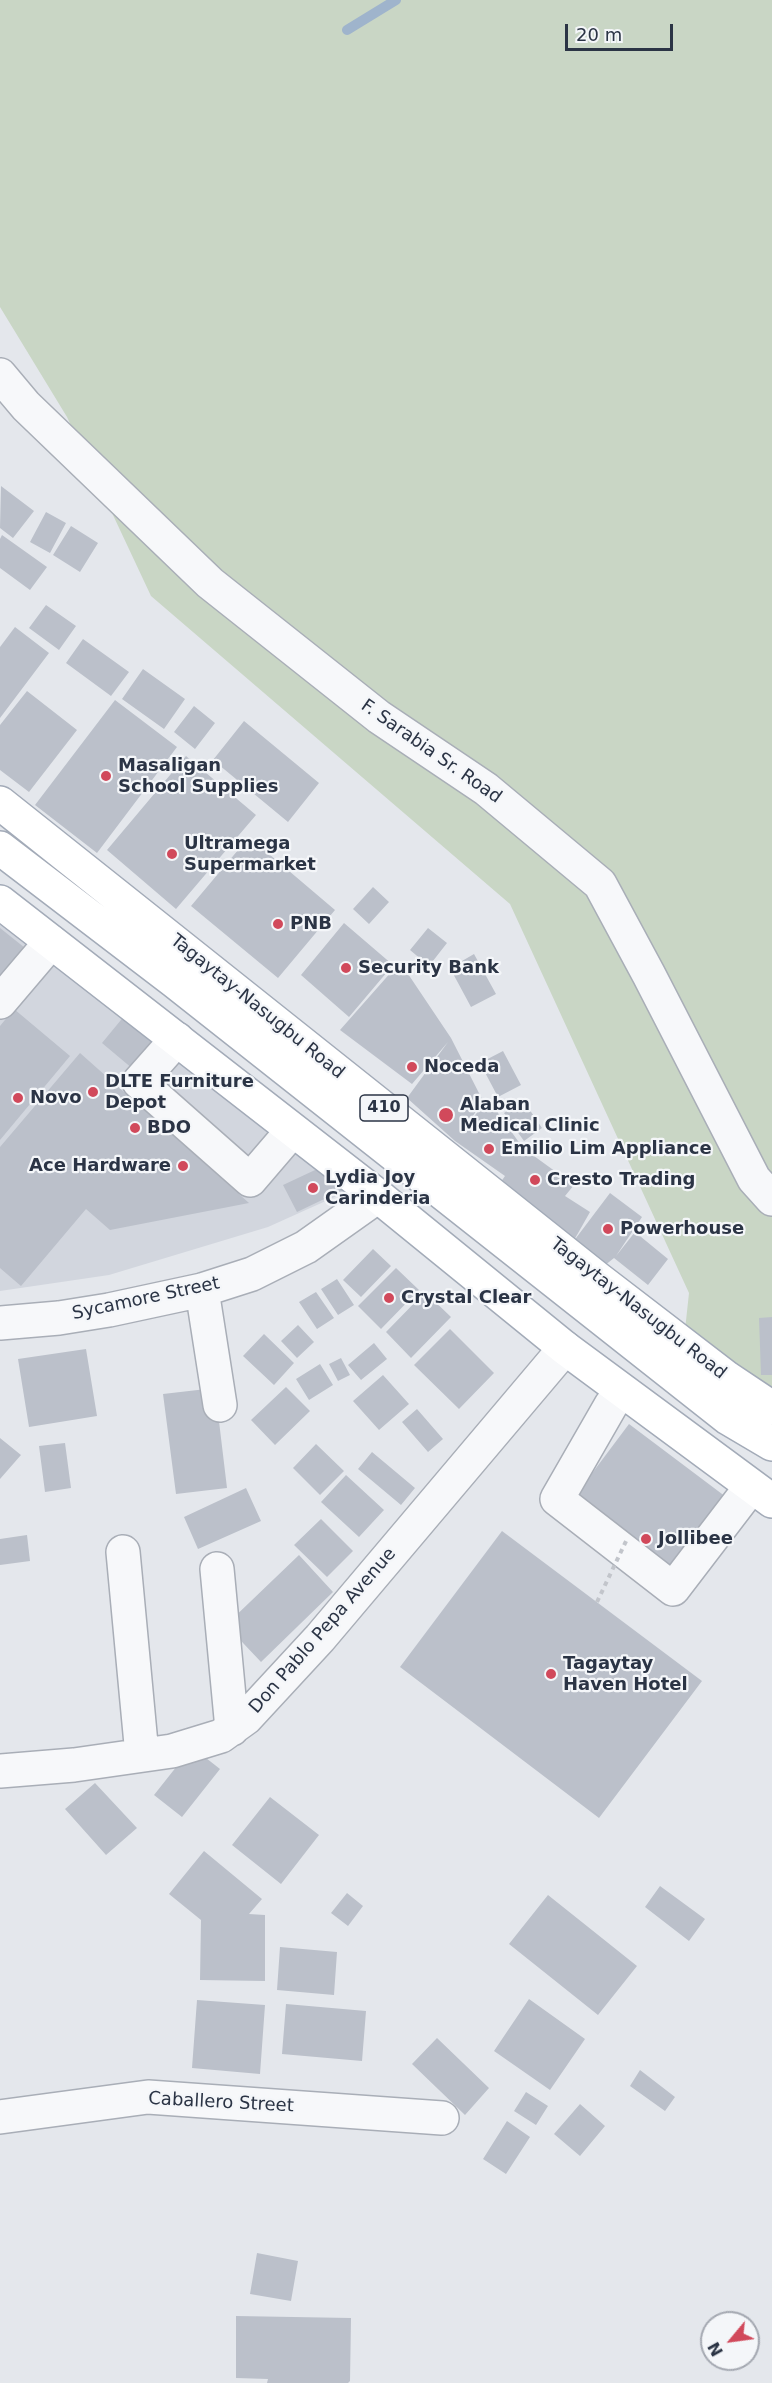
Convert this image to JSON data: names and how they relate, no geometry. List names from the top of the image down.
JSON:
{
  "streets": {
    "main road": ["Tagaytay-Nasugbu Road", "410"],
    "street": [
      "F. Sarabia Sr. Road",
      "Sycamore Street",
      "Don Pablo Pepa Avenue",
      "Caballero Street"
    ]
  },
  "places": [
    "Masaligan School Supplies",
    "Ultramega Supermarket",
    "PNB",
    "Security Bank",
    "Noceda",
    "DLTE Furniture Depot",
    "Novo",
    "Alaban Medical Clinic",
    "BDO",
    "Emilio Lim Appliance",
    "Ace Hardware",
    "Cresto Trading",
    "Lydia Joy Carinderia",
    "Powerhouse",
    "Crystal Clear",
    "Jollibee",
    "Tagaytay Haven Hotel"
  ],
  "scale_bar": "20 m",
  "north": "bottom left"
}
